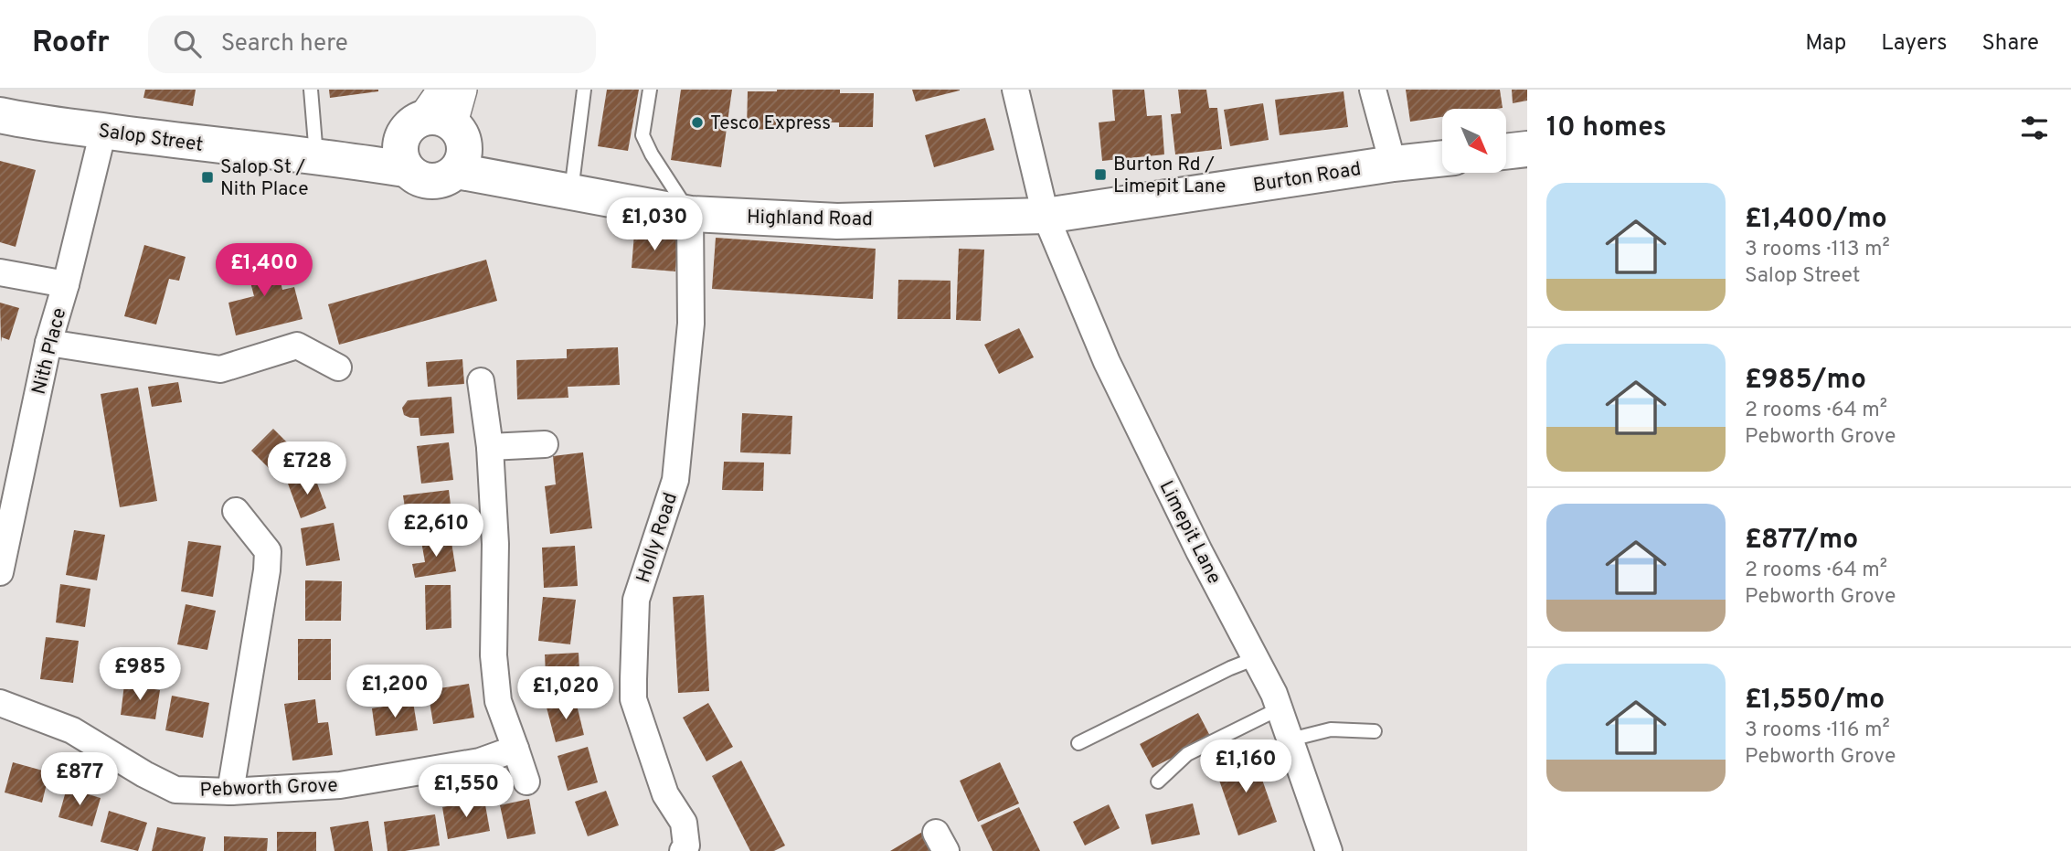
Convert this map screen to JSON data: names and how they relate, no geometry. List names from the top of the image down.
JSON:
{
  "streets": {
    "main road": ["Salop Street", "Burton Road", "Highland Road"],
    "street": [
      "Nith Place",
      "Limepit Lane",
      "Holly Road",
      "Pebworth Grove"
    ]
  },
  "crossings": [
    ["Salop Street", "Highland Road"],
    ["Salop Street", "Nith Place"],
    ["Burton Road", "Highland Road"],
    ["Burton Road", "Limepit Lane"],
    ["Highland Road", "Limepit Lane"],
    ["Highland Road", "Holly Road"]
  ],
  "places": {
    "other": ["Tesco Express"],
    "transit": ["Burton Rd / Limepit Lane", "Salop St / Nith Place"]
  },
  "north": "bottom right",
  "page": {
    "header": "Roofr",
    "search": "Search here",
    "nav": ["Map", "Layers", "Share"],
    "heading": "10 homes",
    "list": [
      {
        "name": "£1,400/mo",
        "note": "3 rooms · 113 m² · Salop Street"
      },
      {
        "name": "£985/mo",
        "note": "2 rooms · 64 m² · Pebworth Grove"
      },
      {
        "name": "£877/mo",
        "note": "2 rooms · 64 m² · Pebworth Grove"
      },
      {
        "name": "£1,550/mo",
        "note": "3 rooms · 116 m² · Pebworth Grove"
      }
    ],
    "price": [
      "£1,030",
      "£1,400",
      "£728",
      "£2,610",
      "£985",
      "£1,200",
      "£1,020",
      "£1,160",
      "£877",
      "£1,550"
    ]
  }
}
